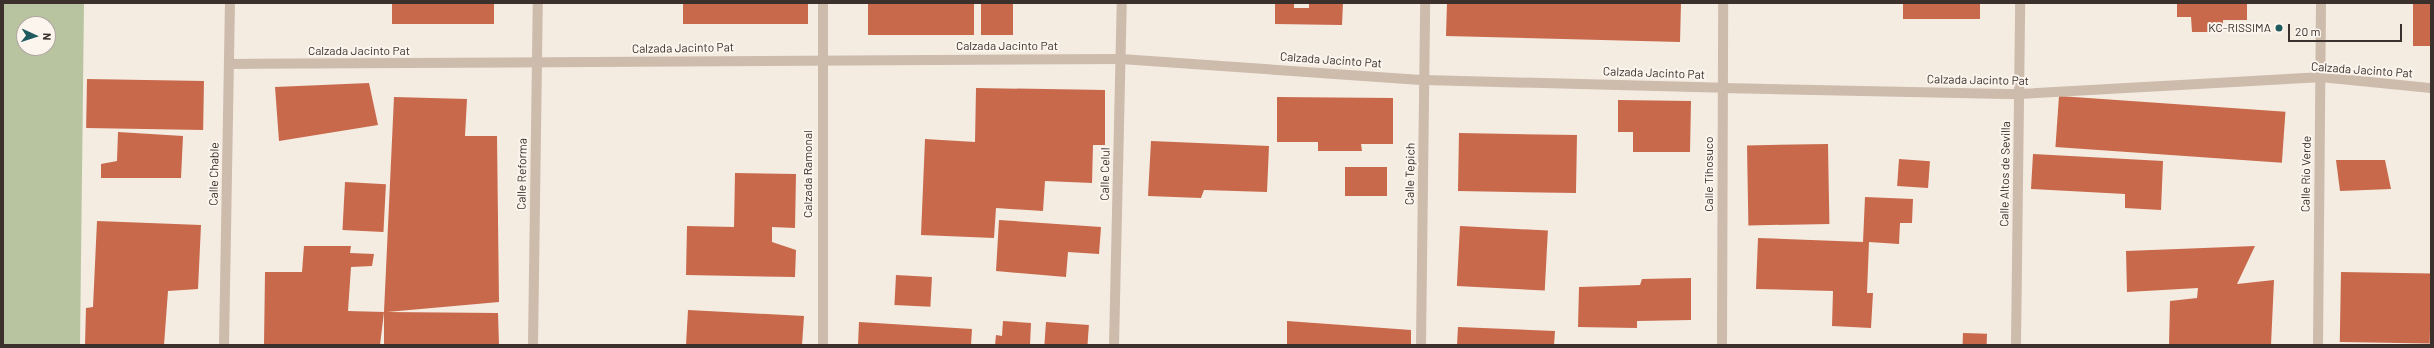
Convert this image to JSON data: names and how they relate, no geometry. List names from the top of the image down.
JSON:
{
  "streets": {
    "street": [
      "Calzada Jacinto Pat",
      "Calle Chable",
      "Calle Reforma",
      "Calzada Ramonal",
      "Calle Celul",
      "Calle Tepich",
      "Calle Tihosuco",
      "Calle Altos de Sevilla",
      "Calle Río Verde"
    ]
  },
  "crossings": [
    ["Calzada Jacinto Pat", "Calle Chable"],
    ["Calzada Jacinto Pat", "Calle Reforma"],
    ["Calzada Jacinto Pat", "Calzada Ramonal"],
    ["Calzada Jacinto Pat", "Calle Celul"],
    ["Calzada Jacinto Pat", "Calle Tepich"],
    ["Calzada Jacinto Pat", "Calle Tihosuco"],
    ["Calzada Jacinto Pat", "Calle Altos de Sevilla"],
    ["Calzada Jacinto Pat", "Calle Río Verde"]
  ],
  "places": ["KC-RISSIMA"],
  "scale_bar": "20 m",
  "north": "right"
}
